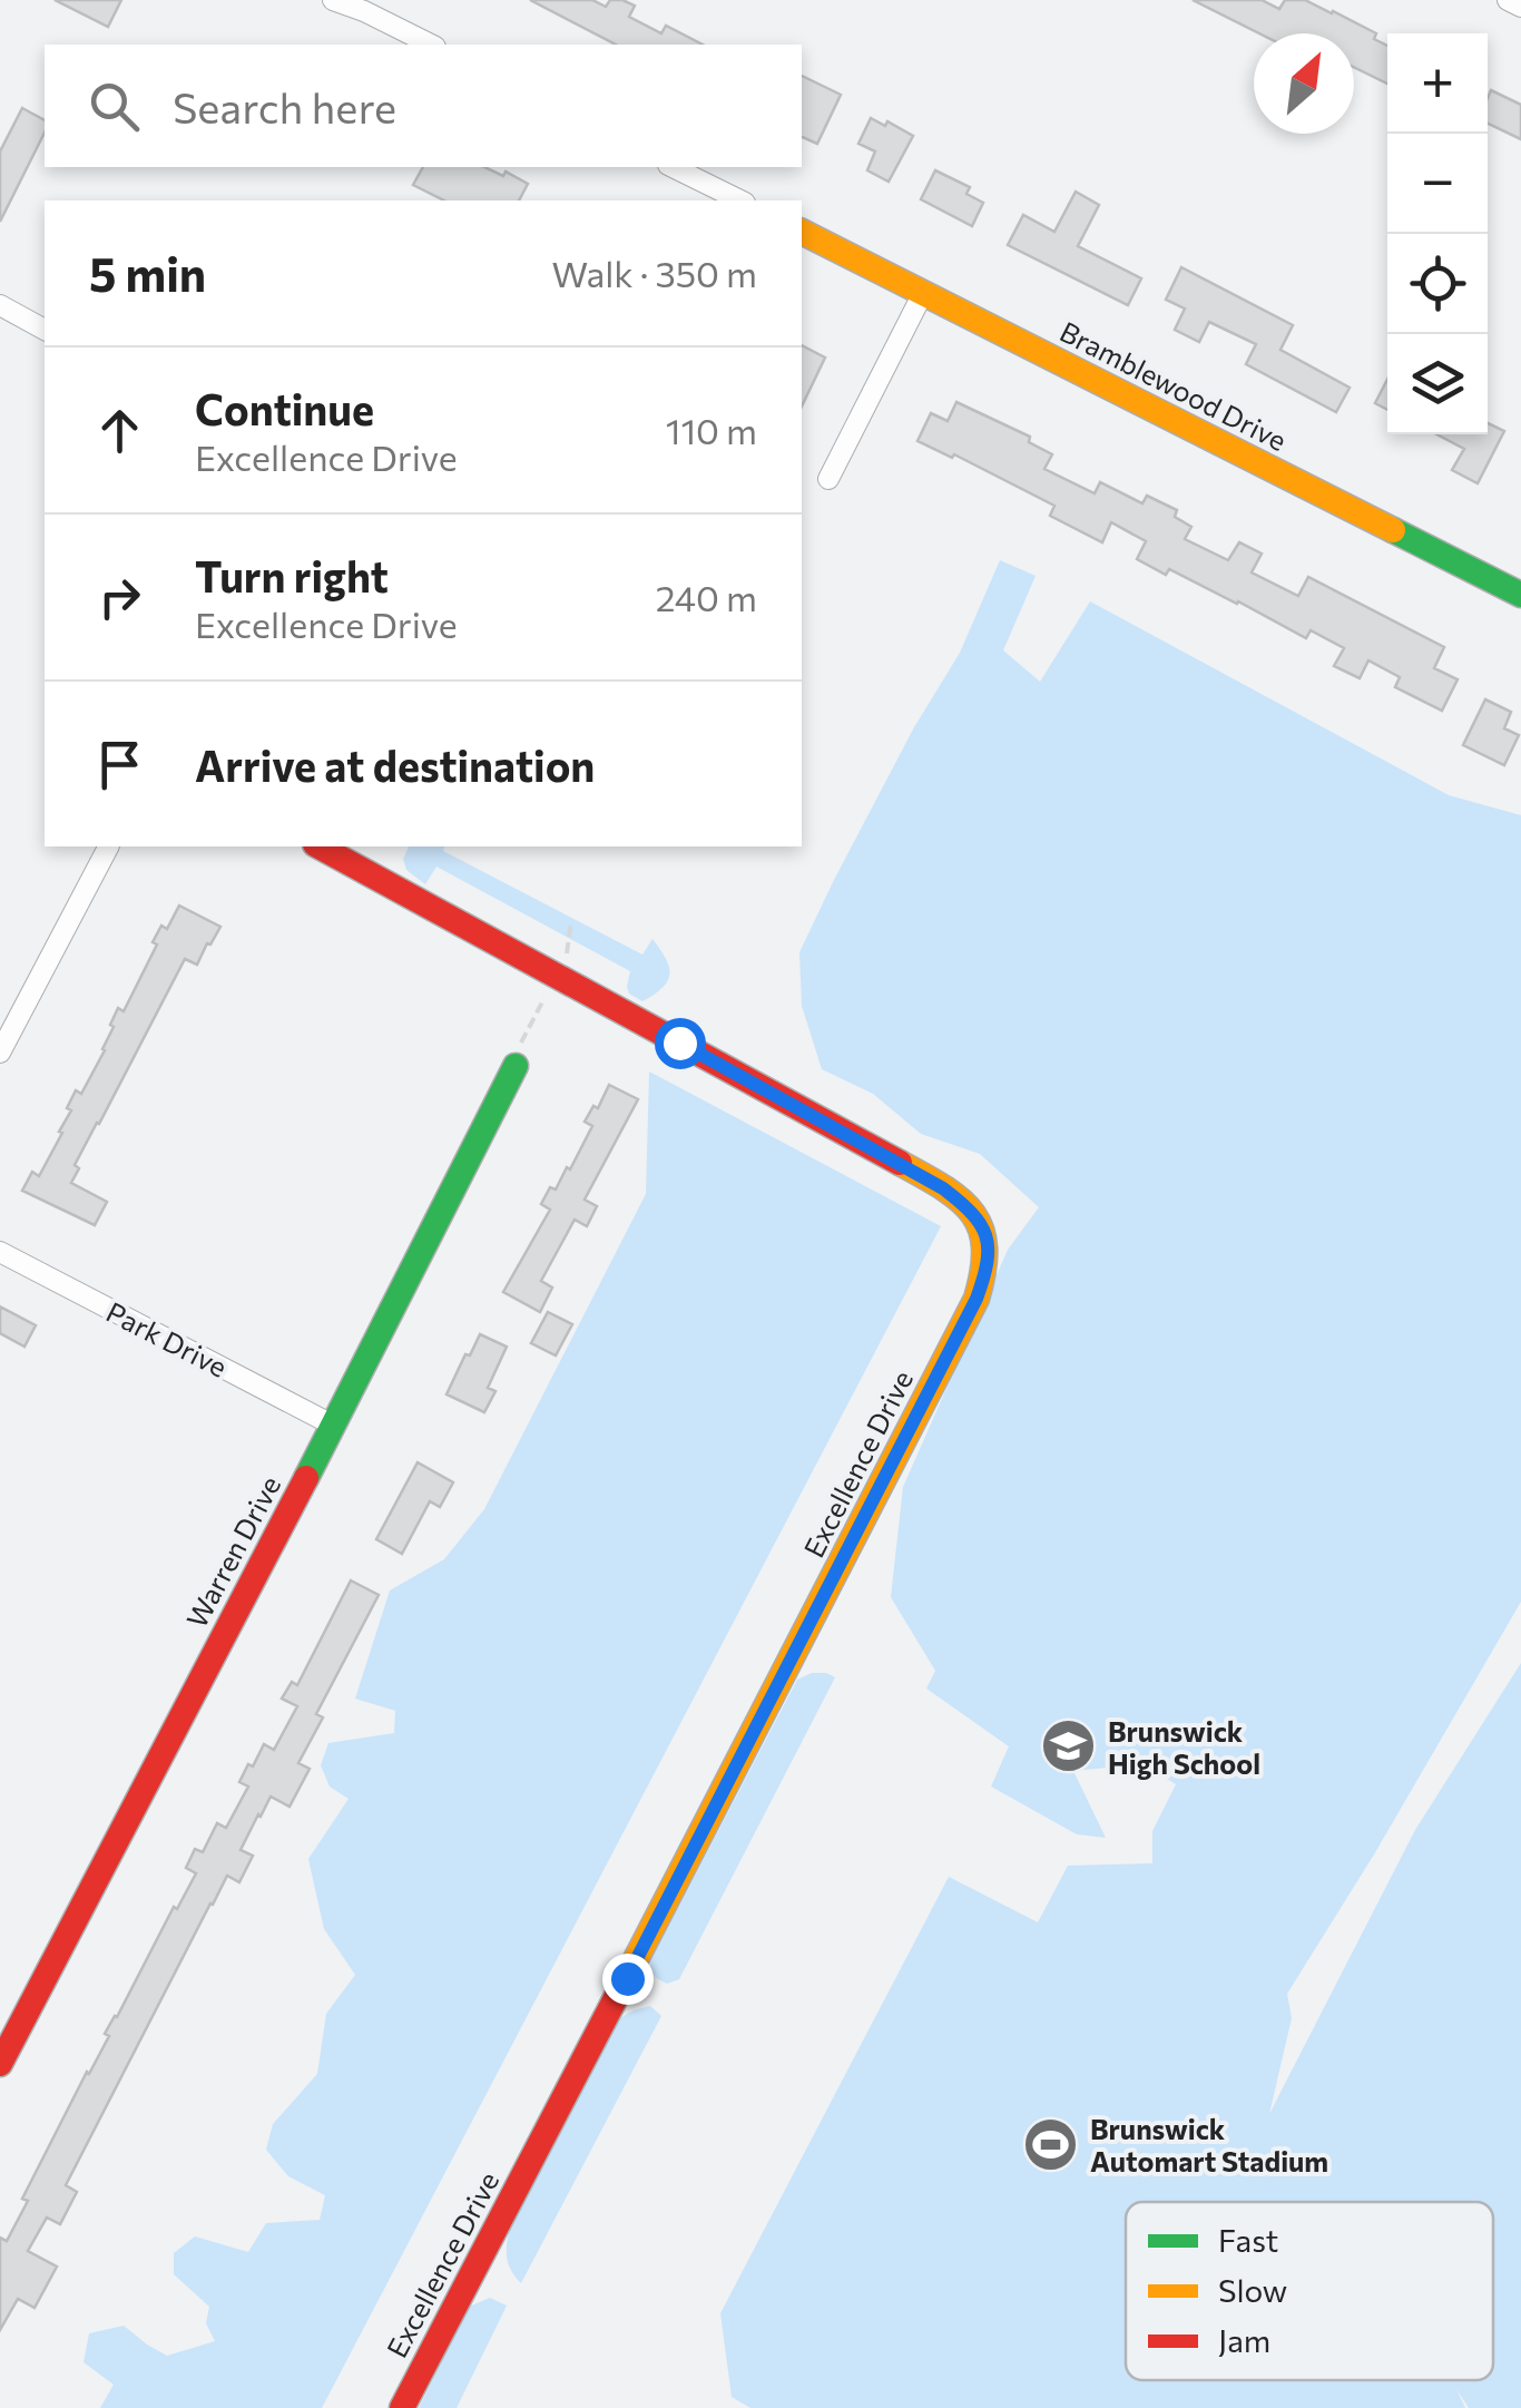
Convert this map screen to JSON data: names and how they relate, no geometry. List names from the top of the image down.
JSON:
{
  "streets": {
    "street": [
      "Bramblewood Drive",
      "Park Drive",
      "Excellence Drive",
      "Warren Drive"
    ]
  },
  "crossings": [
    ["Park Drive", "Warren Drive"]
  ],
  "places": {
    "school or university": ["Brunswick High School"],
    "sports": ["Brunswick Automart Stadium"]
  },
  "legend": ["Fast", "Slow", "Jam"],
  "north": "top right",
  "page": {
    "map_buttons": ["+", "−"],
    "search": "Search here",
    "heading": ["5 min", "Walk · 350 m"],
    "list": [
      ["Continue", "Excellence Drive", "110 m"],
      ["Turn right", "Excellence Drive", "240 m"],
      "Arrive at destination"
    ]
  }
}
